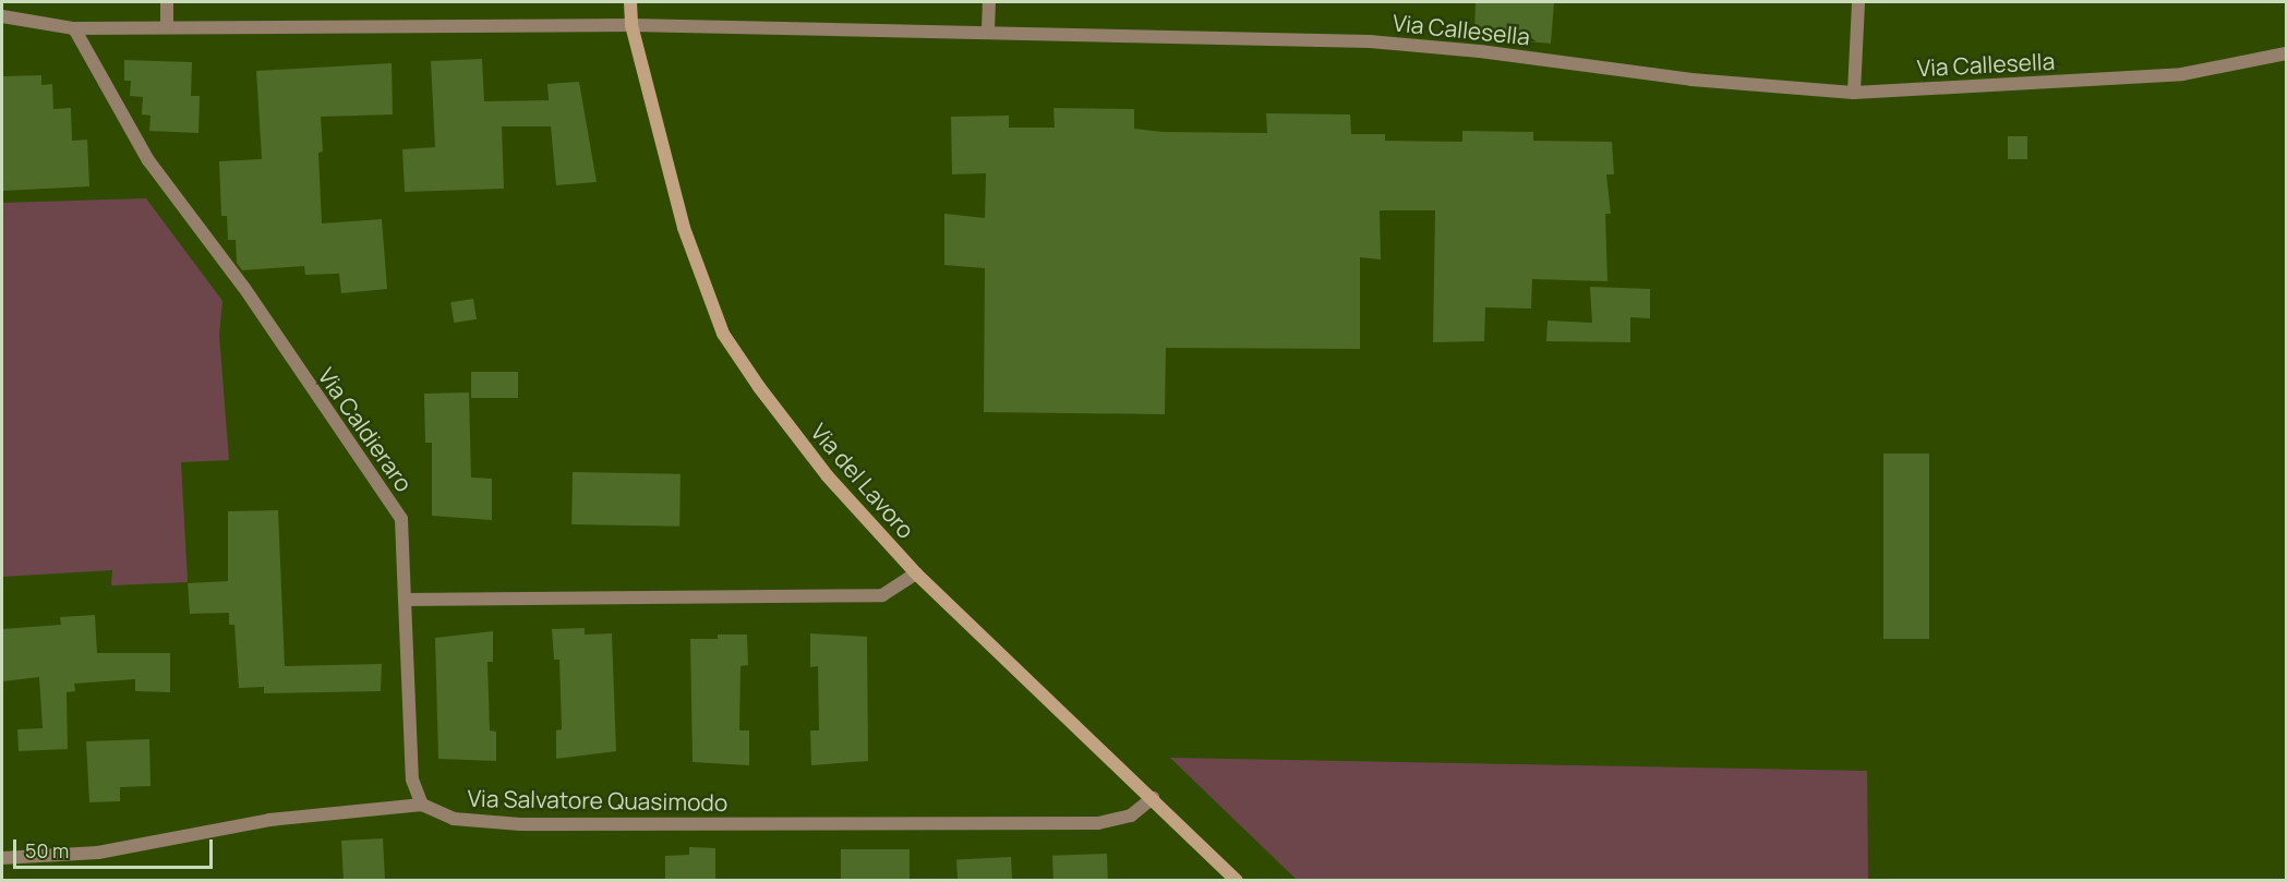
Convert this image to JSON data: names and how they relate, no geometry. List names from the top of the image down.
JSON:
{
  "streets": {
    "street": [
      "Via Callesella",
      "Via Caldieraro",
      "Via del Lavoro",
      "Via Salvatore Quasimodo"
    ]
  },
  "crossings": [
    ["Via Callesella", "Via Caldieraro"],
    ["Via Callesella", "Via del Lavoro"],
    ["Via Caldieraro", "Via Salvatore Quasimodo"],
    ["Via del Lavoro", "Via Salvatore Quasimodo"]
  ],
  "scale_bar": "50 m"
}
